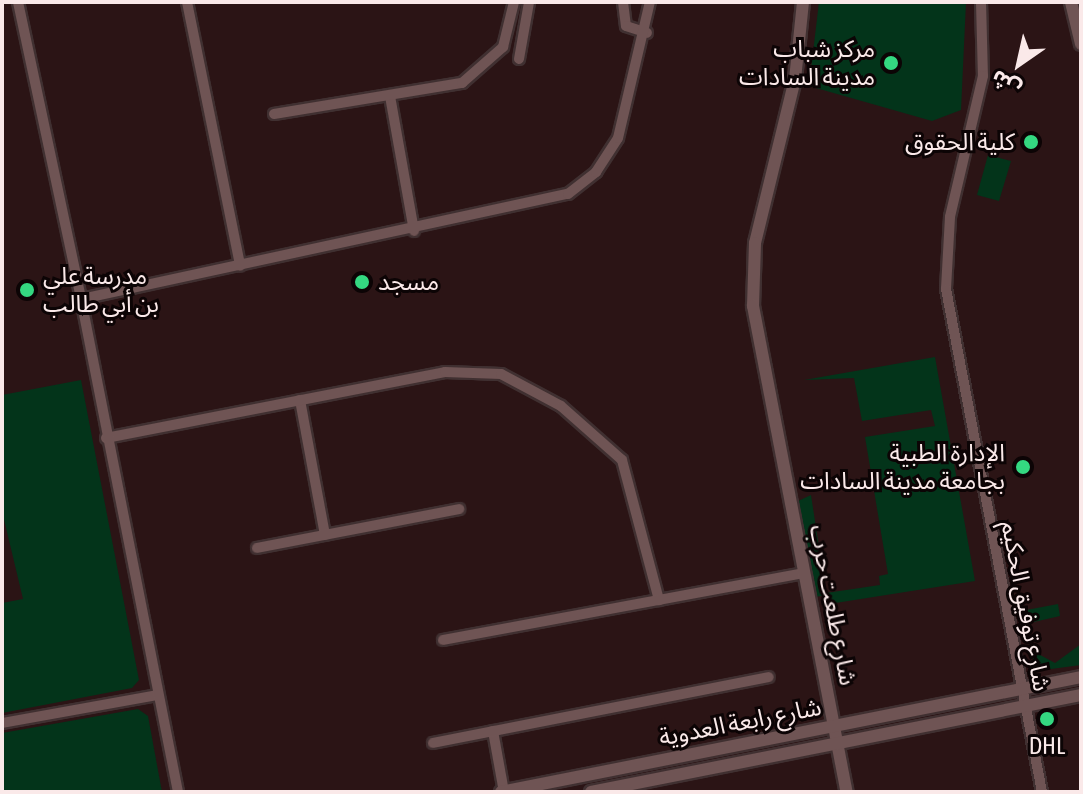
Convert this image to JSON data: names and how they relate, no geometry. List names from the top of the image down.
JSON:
{
  "streets": {
    "street": ["شارع طلعت حرب", "شارع توفيق الحكيم", "شارع رابعة العدوية"]
  },
  "crossings": [
    ["شارع طلعت حرب", "شارع رابعة العدوية"],
    ["شارع توفيق الحكيم", "شارع رابعة العدوية"]
  ],
  "places": [
    "مركز شباب مدينة السادات",
    "كلية الحقوق",
    "مسجد",
    "مدرسة علي بن أبي طالب",
    "الإدارة الطبية بجامعة مدينة السادات",
    "DHL"
  ],
  "north": "bottom left"
}
